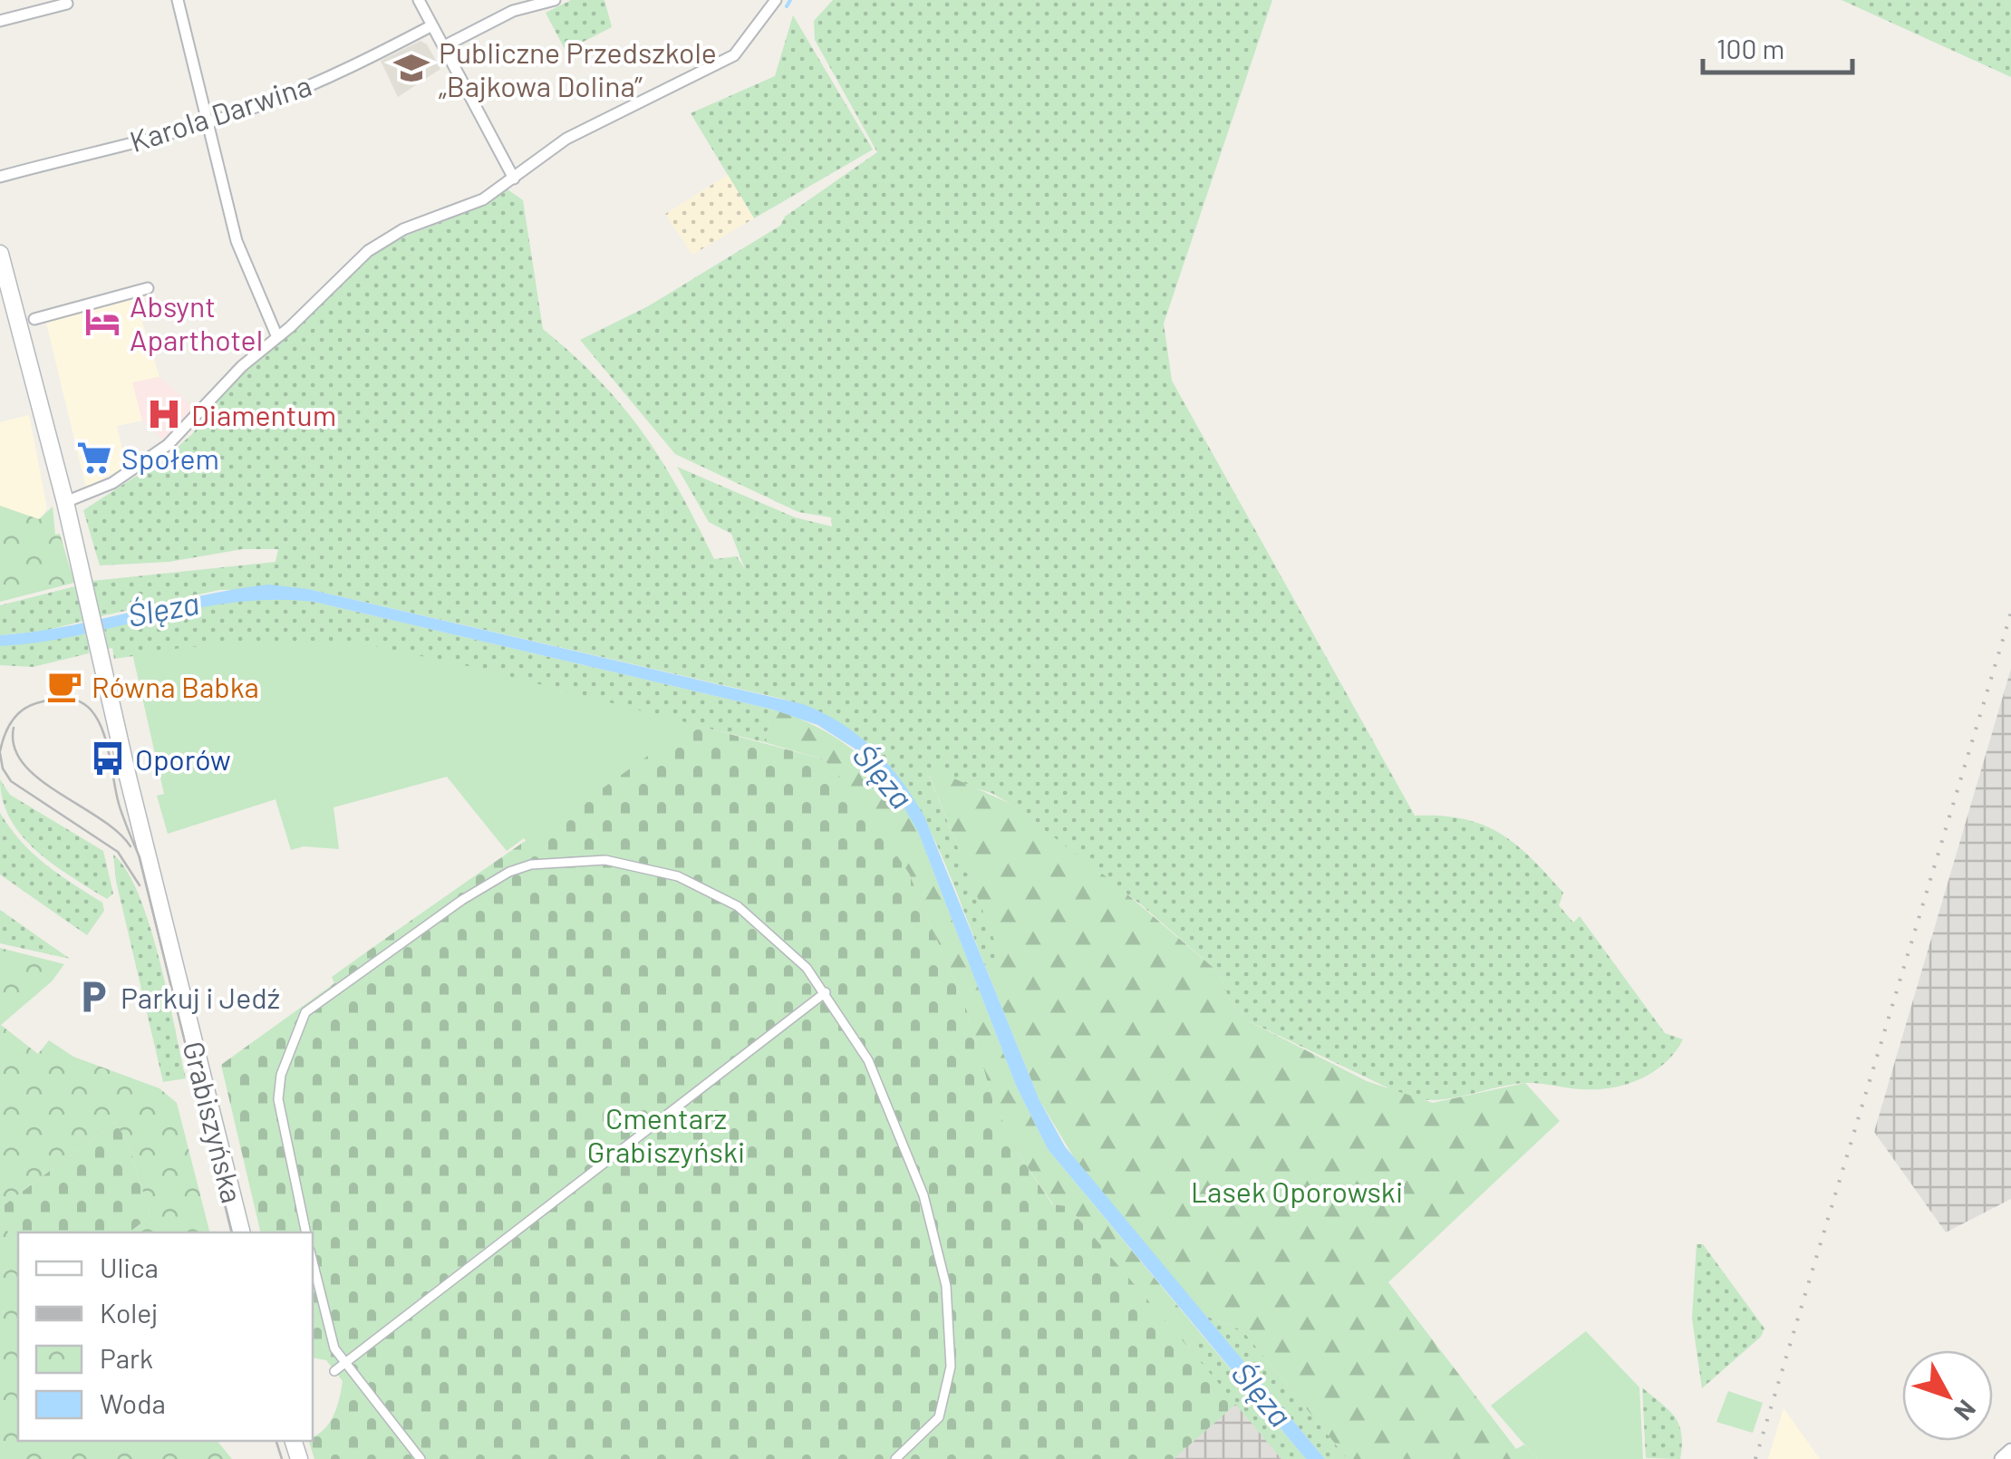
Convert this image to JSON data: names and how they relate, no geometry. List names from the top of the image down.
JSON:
{
  "streets": {
    "main road": ["Grabiszyńska"],
    "street": ["Karola Darwina"]
  },
  "water": ["Ślęza"],
  "parks": ["Cmentarz Grabiszyński", "Lasek Oporowski"],
  "places": {
    "school or university": ["Publiczne Przedszkole „Bajkowa Dolina”"],
    "hotel": ["Absynt Aparthotel"],
    "hospital": ["Diamentum"],
    "supermarket": ["Społem"],
    "cafe": ["Równa Babka"],
    "bus stop": ["Oporów"],
    "parking": ["Parkuj i Jedź"]
  },
  "legend": [
    "Ulica",
    "Kolej",
    "Park",
    "Woda"
  ],
  "scale_bar": "100 m",
  "north": "bottom right"
}
